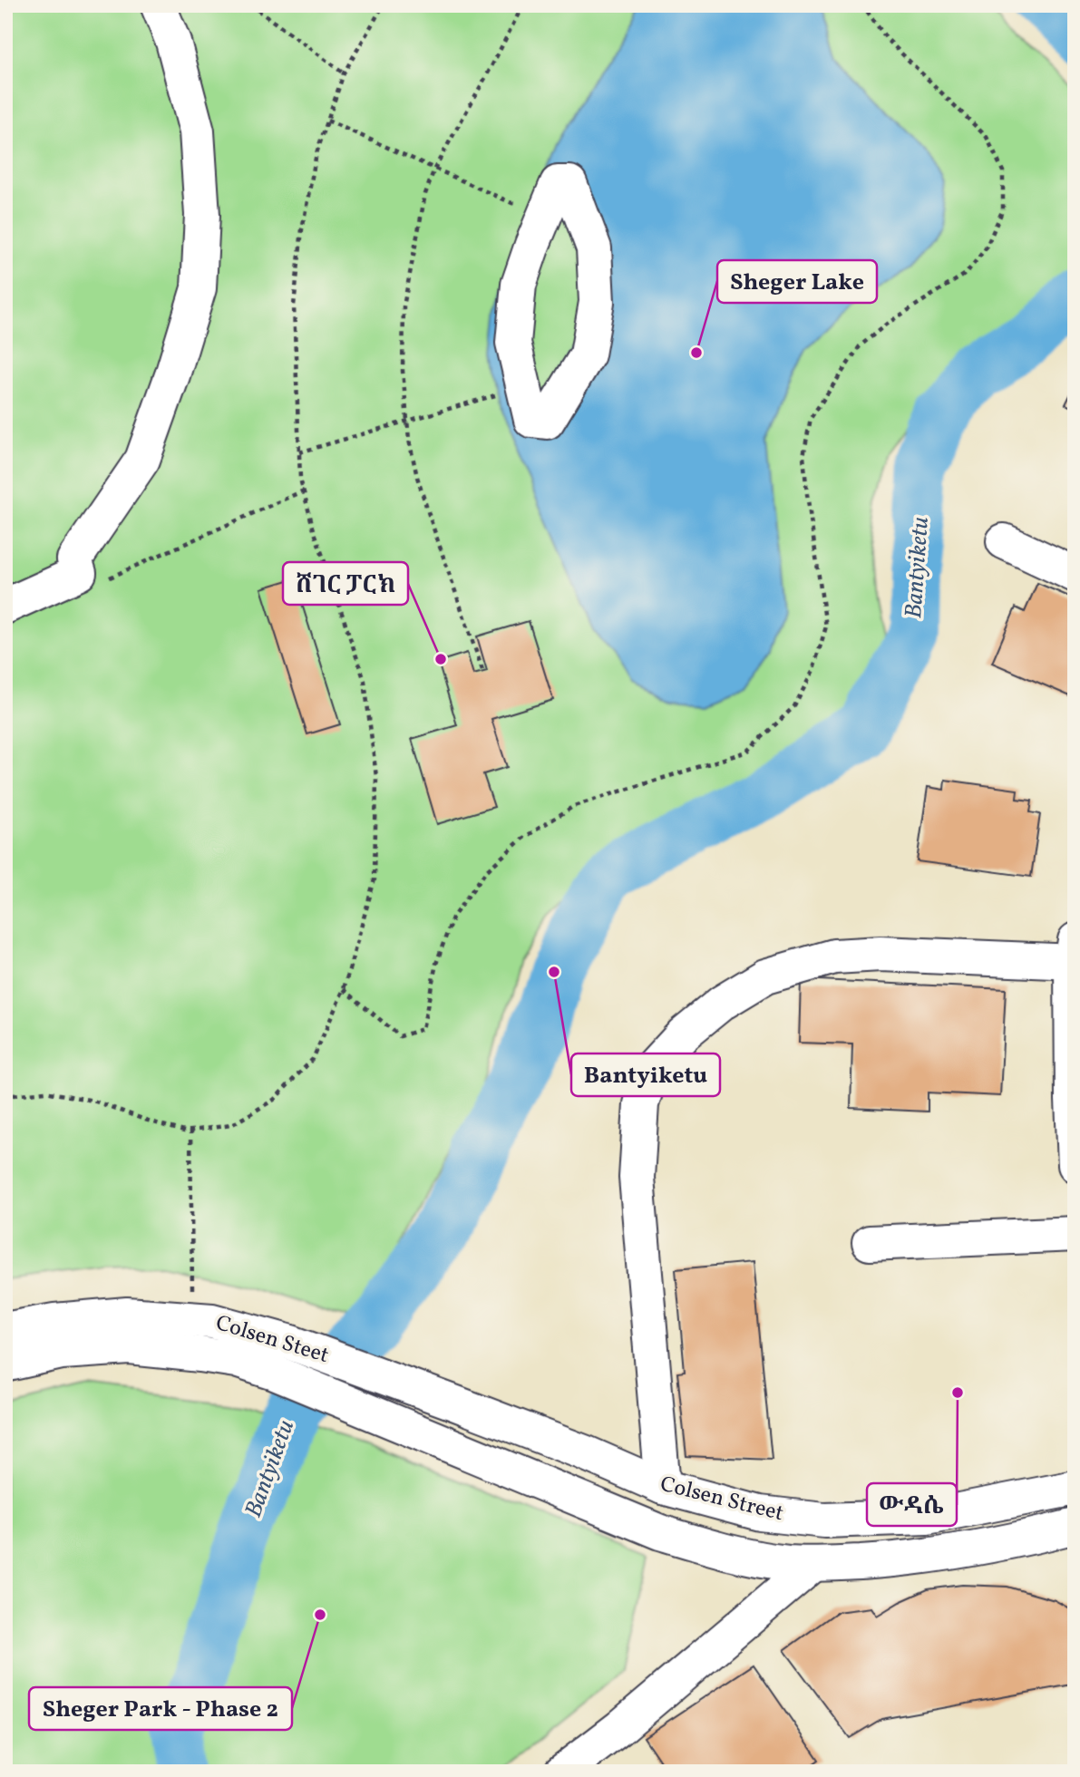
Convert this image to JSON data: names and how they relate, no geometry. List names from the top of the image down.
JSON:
{
  "streets": {
    "street": ["Colsen Steet", "Colsen Street"]
  },
  "crossings": [
    ["Colsen Steet", "Colsen Street"]
  ],
  "water": ["Bantyiketu"],
  "places": [
    "Sheger Lake",
    "ሸገር ፓርክ",
    "Bantyiketu",
    "ውዳሴ",
    "Sheger Park - Phase 2"
  ]
}
